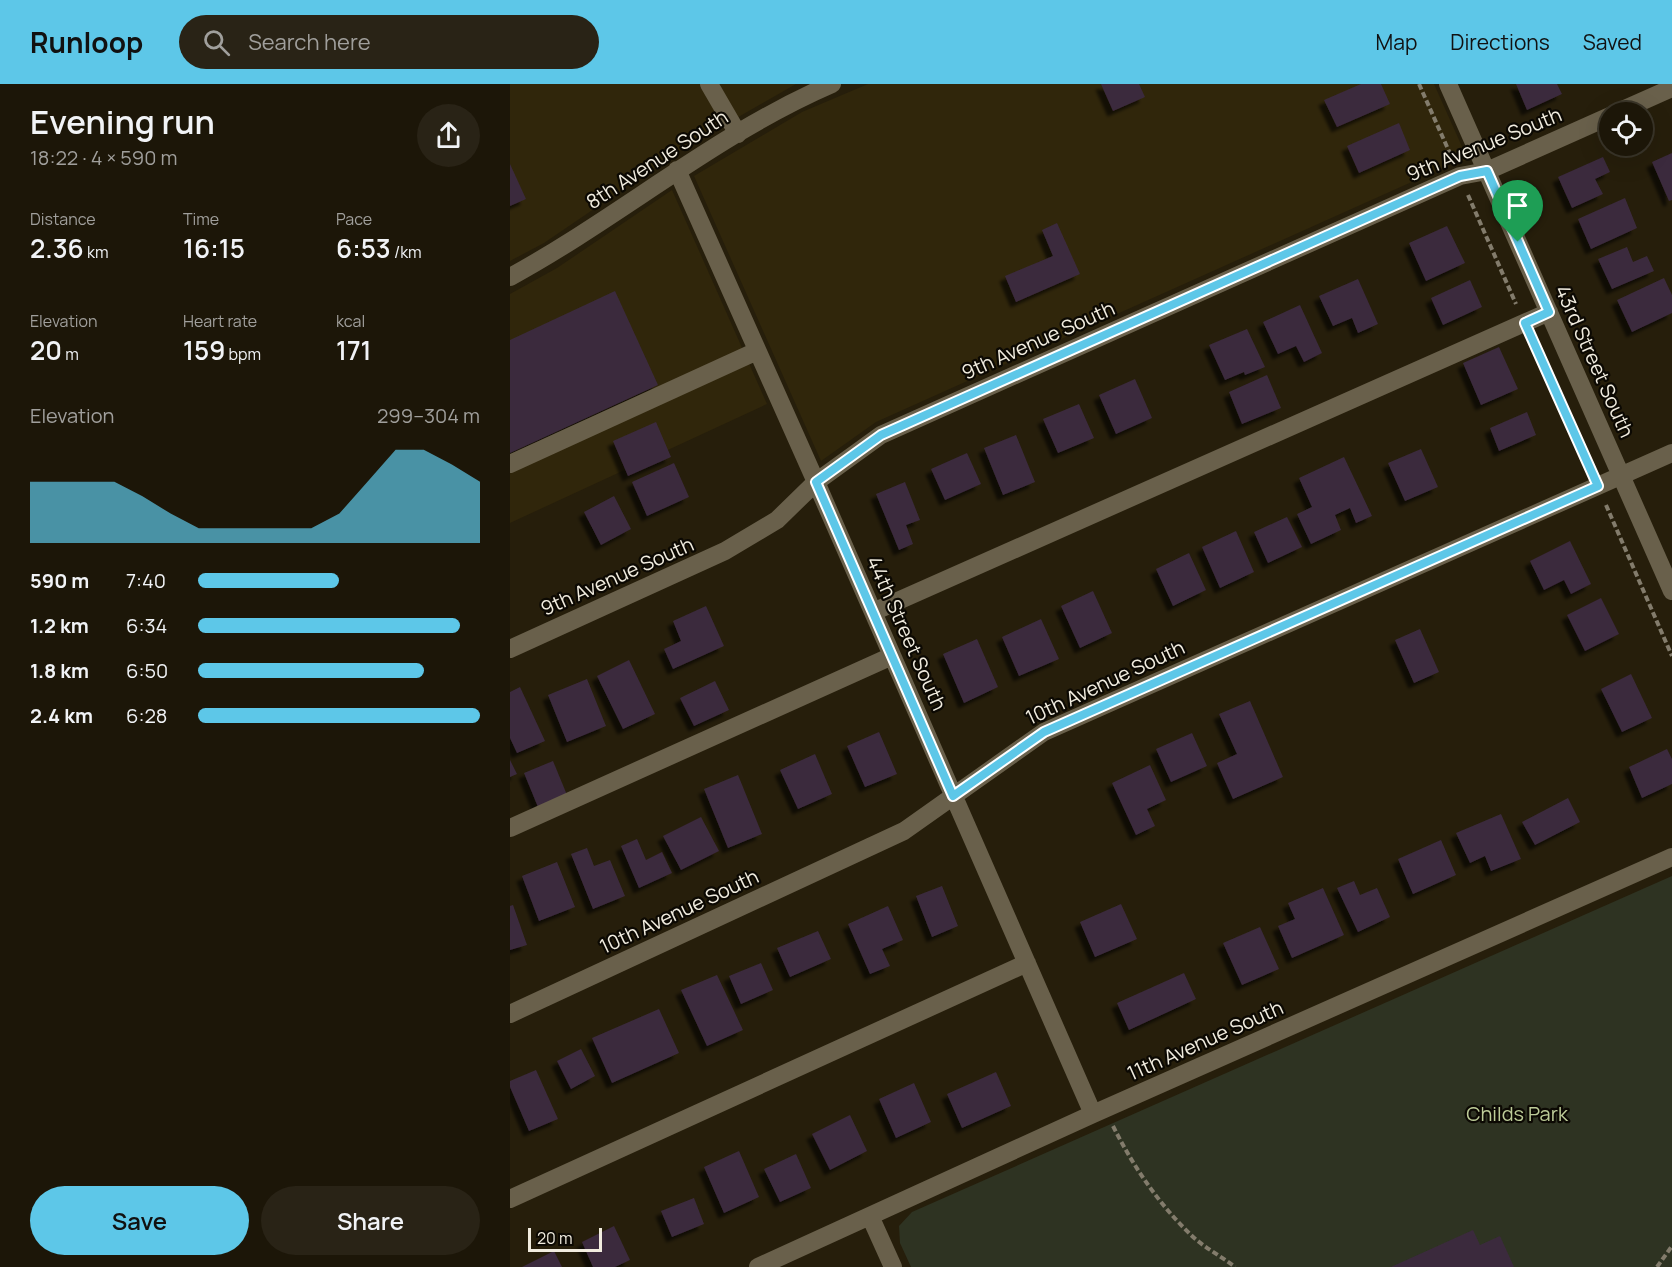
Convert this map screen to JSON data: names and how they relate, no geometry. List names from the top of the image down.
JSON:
{
  "streets": {
    "street": [
      "9th Avenue South",
      "8th Avenue South",
      "43rd Street South",
      "44th Street South",
      "10th Avenue South",
      "11th Avenue South"
    ]
  },
  "crossings": [
    ["9th Avenue South", "43rd Street South"],
    ["9th Avenue South", "44th Street South"],
    ["8th Avenue South", "44th Street South"],
    ["43rd Street South", "10th Avenue South"],
    ["44th Street South", "10th Avenue South"],
    ["44th Street South", "11th Avenue South"]
  ],
  "parks": ["Childs Park"],
  "scale_bar": "20 m",
  "page": {
    "header": "Runloop",
    "search": "Search here",
    "nav": ["Map", "Directions", "Saved"],
    "heading": ["Evening run", "18:22 · 4 × 590 m"],
    "stats": [
      ["Distance", "2.36 km"],
      ["Time", "16:15"],
      ["Pace", "6:53 /km"],
      ["Elevation", "20 m"],
      ["Heart rate", "159 bpm"],
      ["kcal", "171"]
    ],
    "chart": ["Elevation", "299–304 m"],
    "list": [
      {
        "name": "590 m",
        "note": "7:40"
      },
      {
        "name": "1.2 km",
        "note": "6:34"
      },
      {
        "name": "1.8 km",
        "note": "6:50"
      },
      {
        "name": "2.4 km",
        "note": "6:28"
      }
    ],
    "buttons": ["Save", "Share"],
    "scale": "20 m"
  }
}
